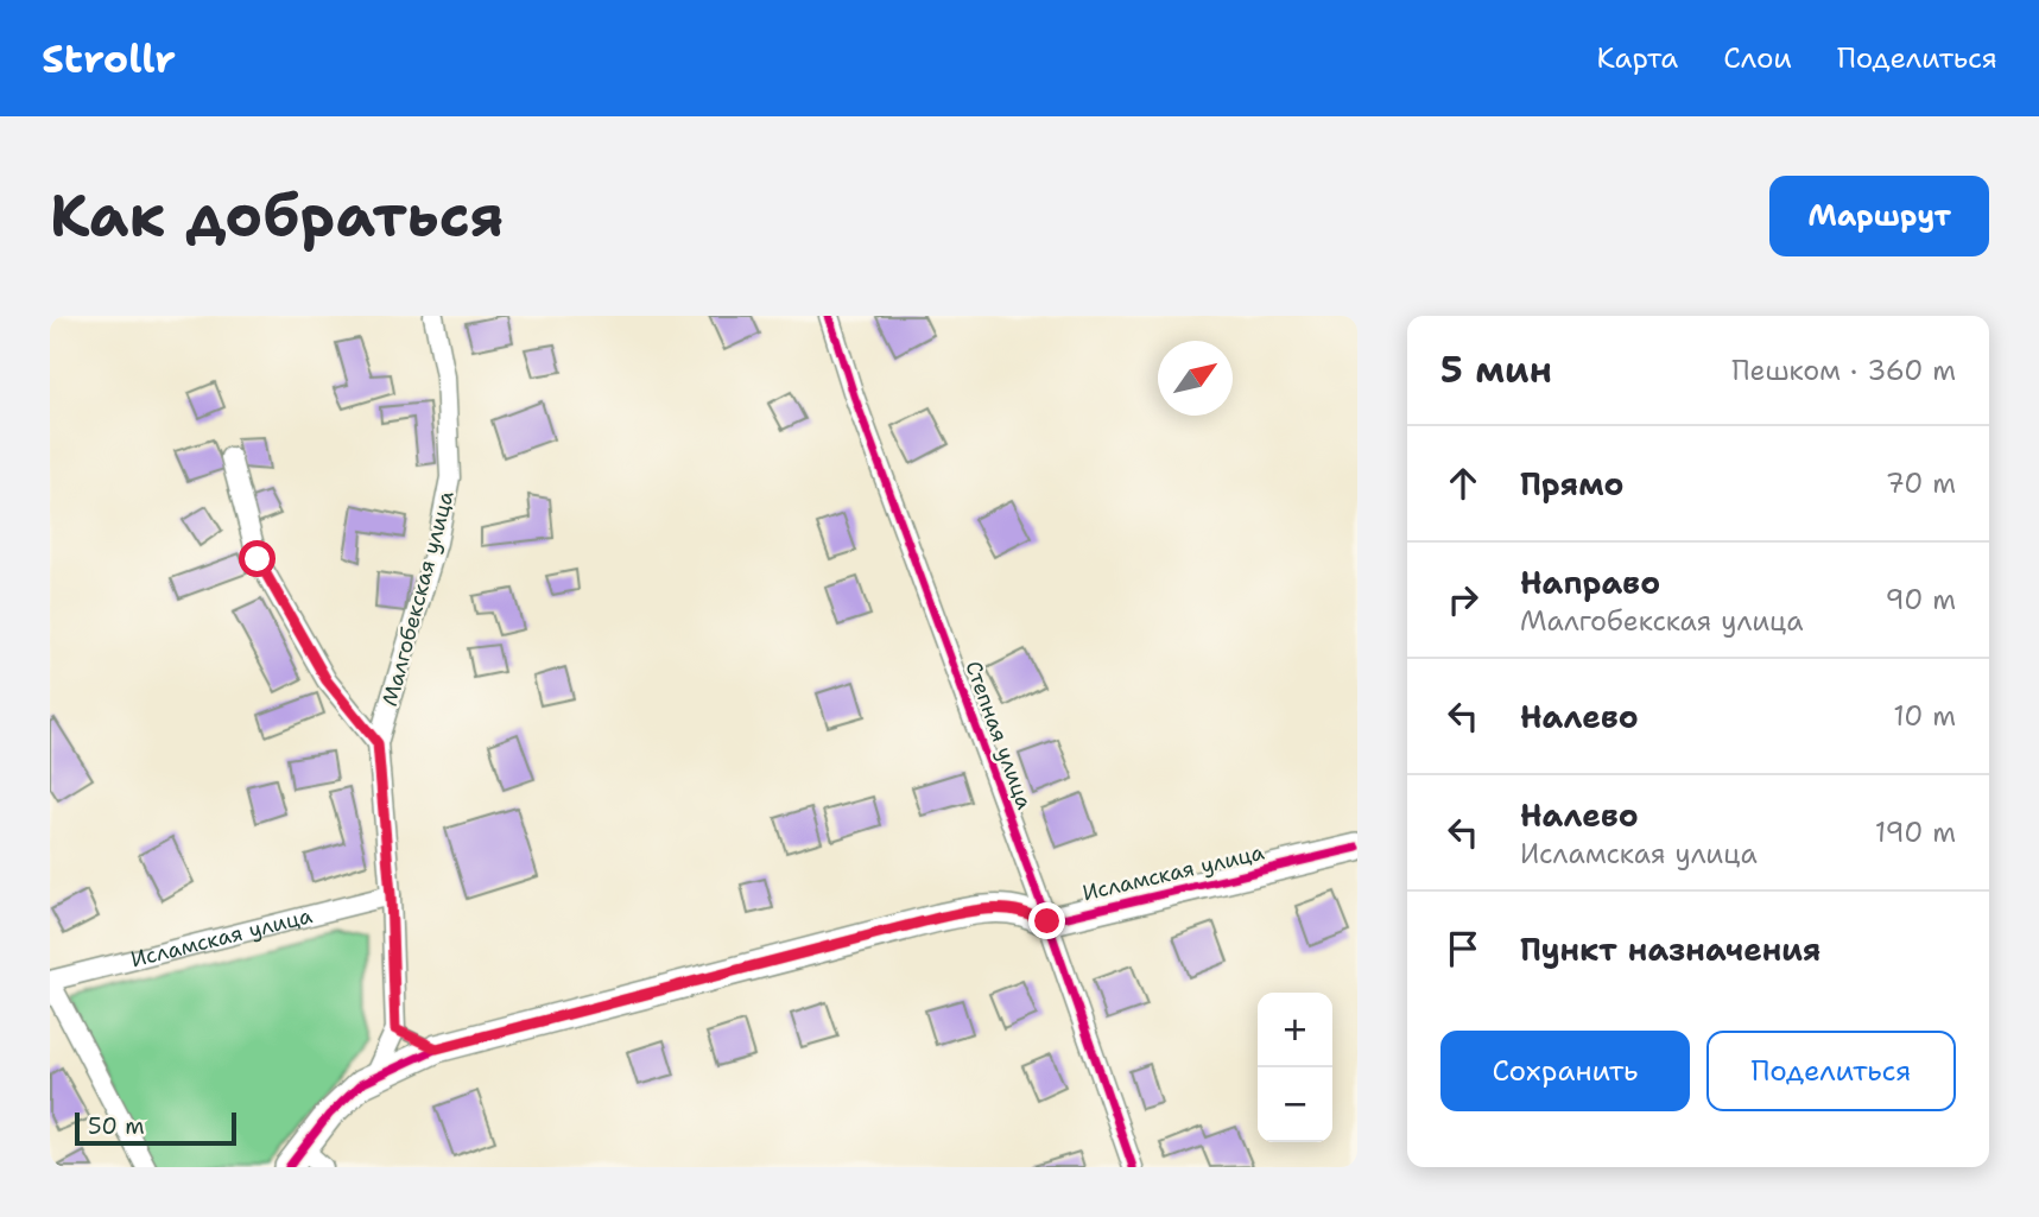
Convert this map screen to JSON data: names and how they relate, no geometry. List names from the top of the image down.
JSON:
{
  "streets": {
    "street": ["Малгобекская улица", "Степная улица", "Исламская улица"]
  },
  "crossings": [
    ["Малгобекская улица", "Исламская улица"],
    ["Степная улица", "Исламская улица"]
  ],
  "scale_bar": "50 m",
  "north": "top right",
  "page": {
    "header": "Strollr",
    "nav": ["Карта", "Слои", "Поделиться"],
    "buttons": [
      "Маршрут",
      ["Сохранить", "Поделиться"]
    ],
    "title": "Как добраться",
    "heading": ["5 мин", "Пешком · 360 m"],
    "list": [
      ["Прямо", "70 m"],
      ["Направо", "Малгобекская улица", "90 m"],
      ["Налево", "10 m"],
      ["Налево", "Исламская улица", "190 m"],
      "Пункт назначения"
    ],
    "map_buttons": ["+", "−"],
    "scale": "50 m"
  }
}
